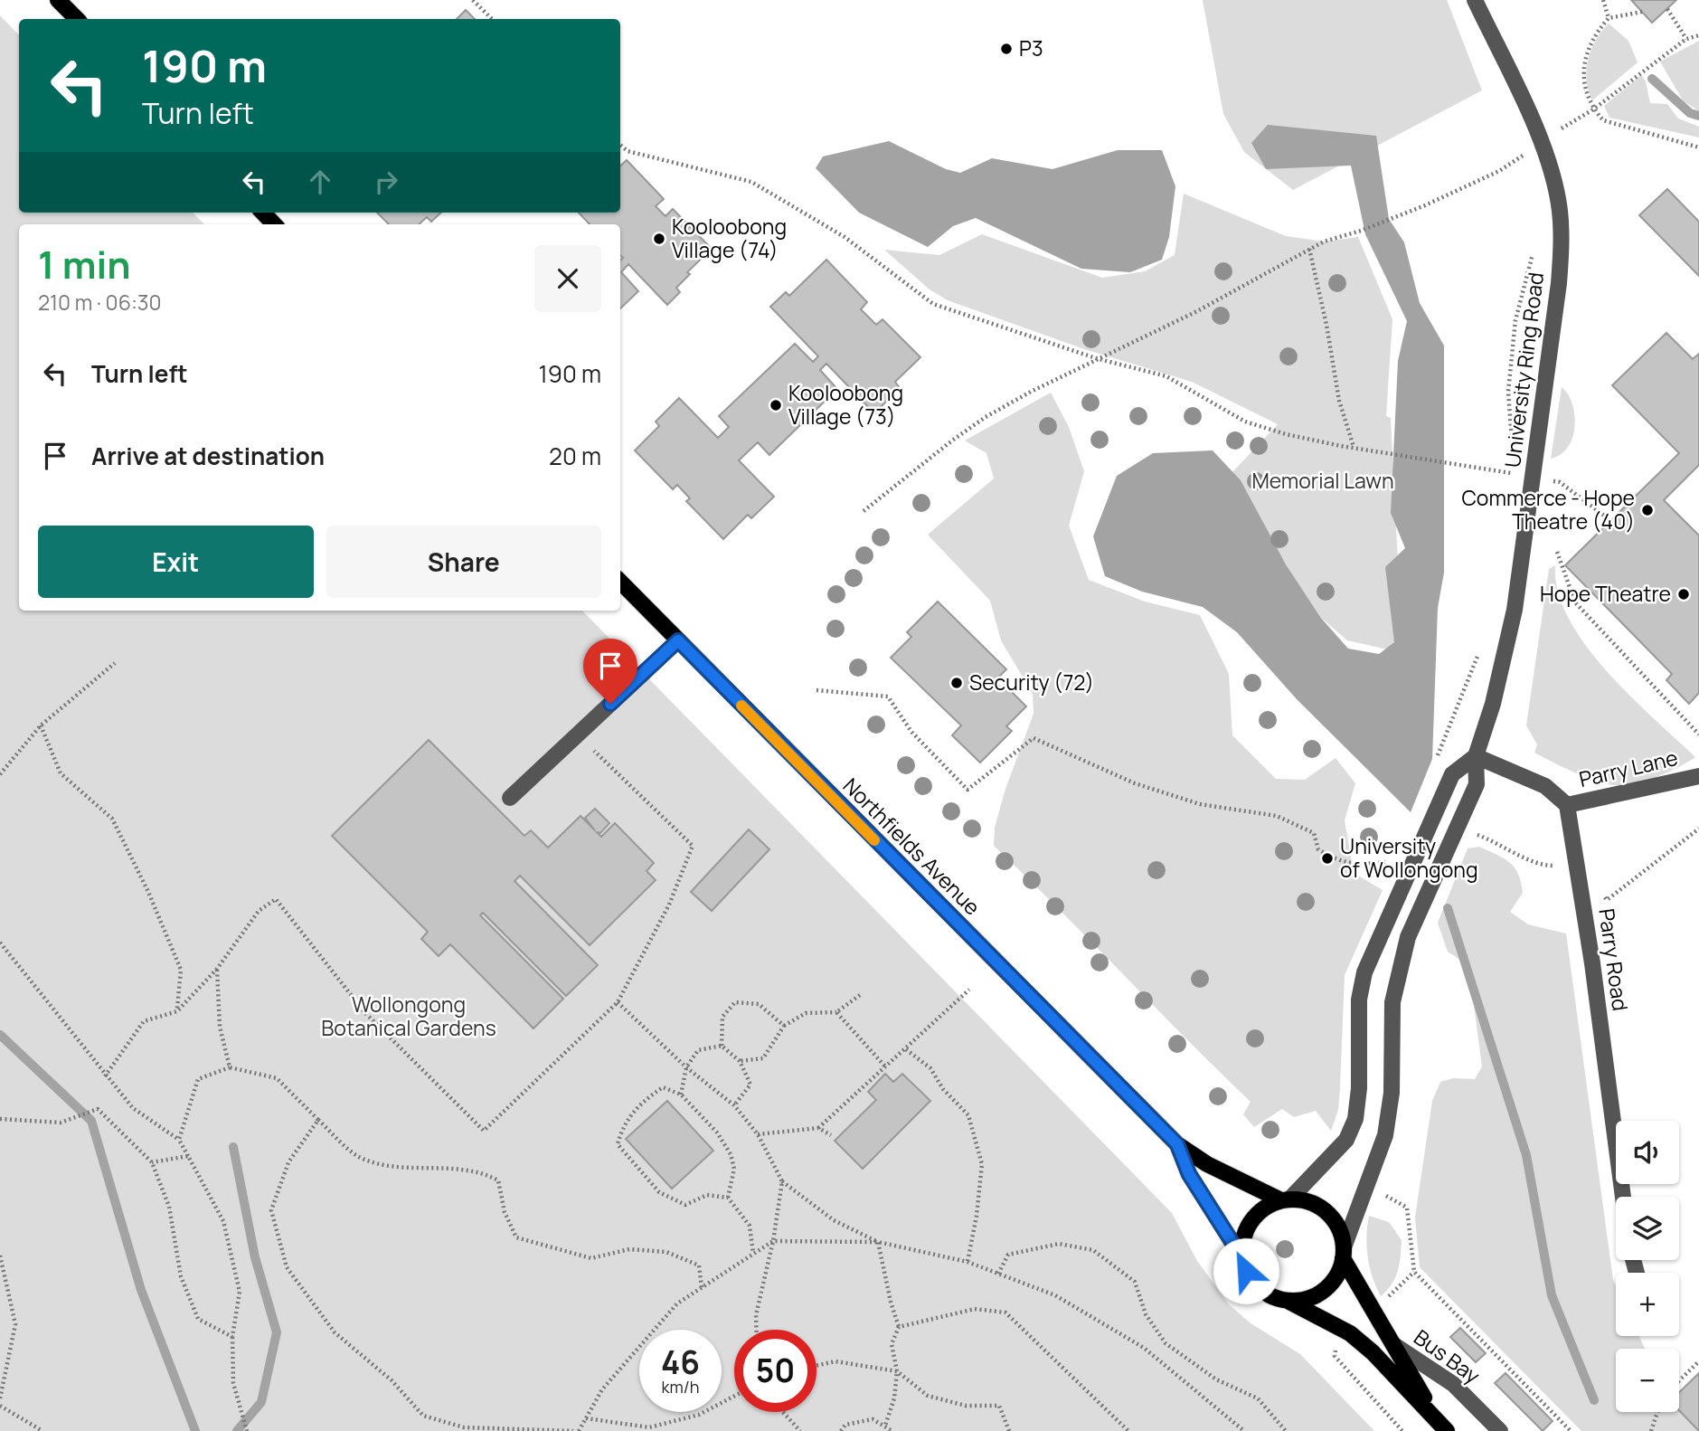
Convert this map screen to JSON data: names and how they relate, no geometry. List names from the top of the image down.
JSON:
{
  "streets": {
    "main road": ["Northfields Avenue"],
    "street": [
      "University Ring Road",
      "Parry Lane",
      "Parry Road",
      "Bus Bay"
    ]
  },
  "crossings": [
    ["University Ring Road", "Northfields Avenue"],
    ["Parry Lane", "Parry Road"]
  ],
  "parks": ["Memorial Lawn", "Wollongong Botanical Gardens"],
  "places": [
    "P3",
    "Kooloobong Village (74)",
    "Kooloobong Village (73)",
    "Commerce - Hope Theatre (40)",
    "Hope Theatre",
    "Security (72)",
    "University of Wollongong"
  ],
  "page": {
    "turn": ["190 m", "Turn left"],
    "heading": ["1 min", "210 m · 06:30"],
    "list": [
      {
        "name": "Turn left",
        "value": "190 m"
      },
      {
        "name": "Arrive at destination",
        "value": "20 m"
      }
    ],
    "buttons": ["Exit", "Share"],
    "map_buttons": ["+", "−"],
    "speed": "46 km/h",
    "limit": "50"
  }
}
